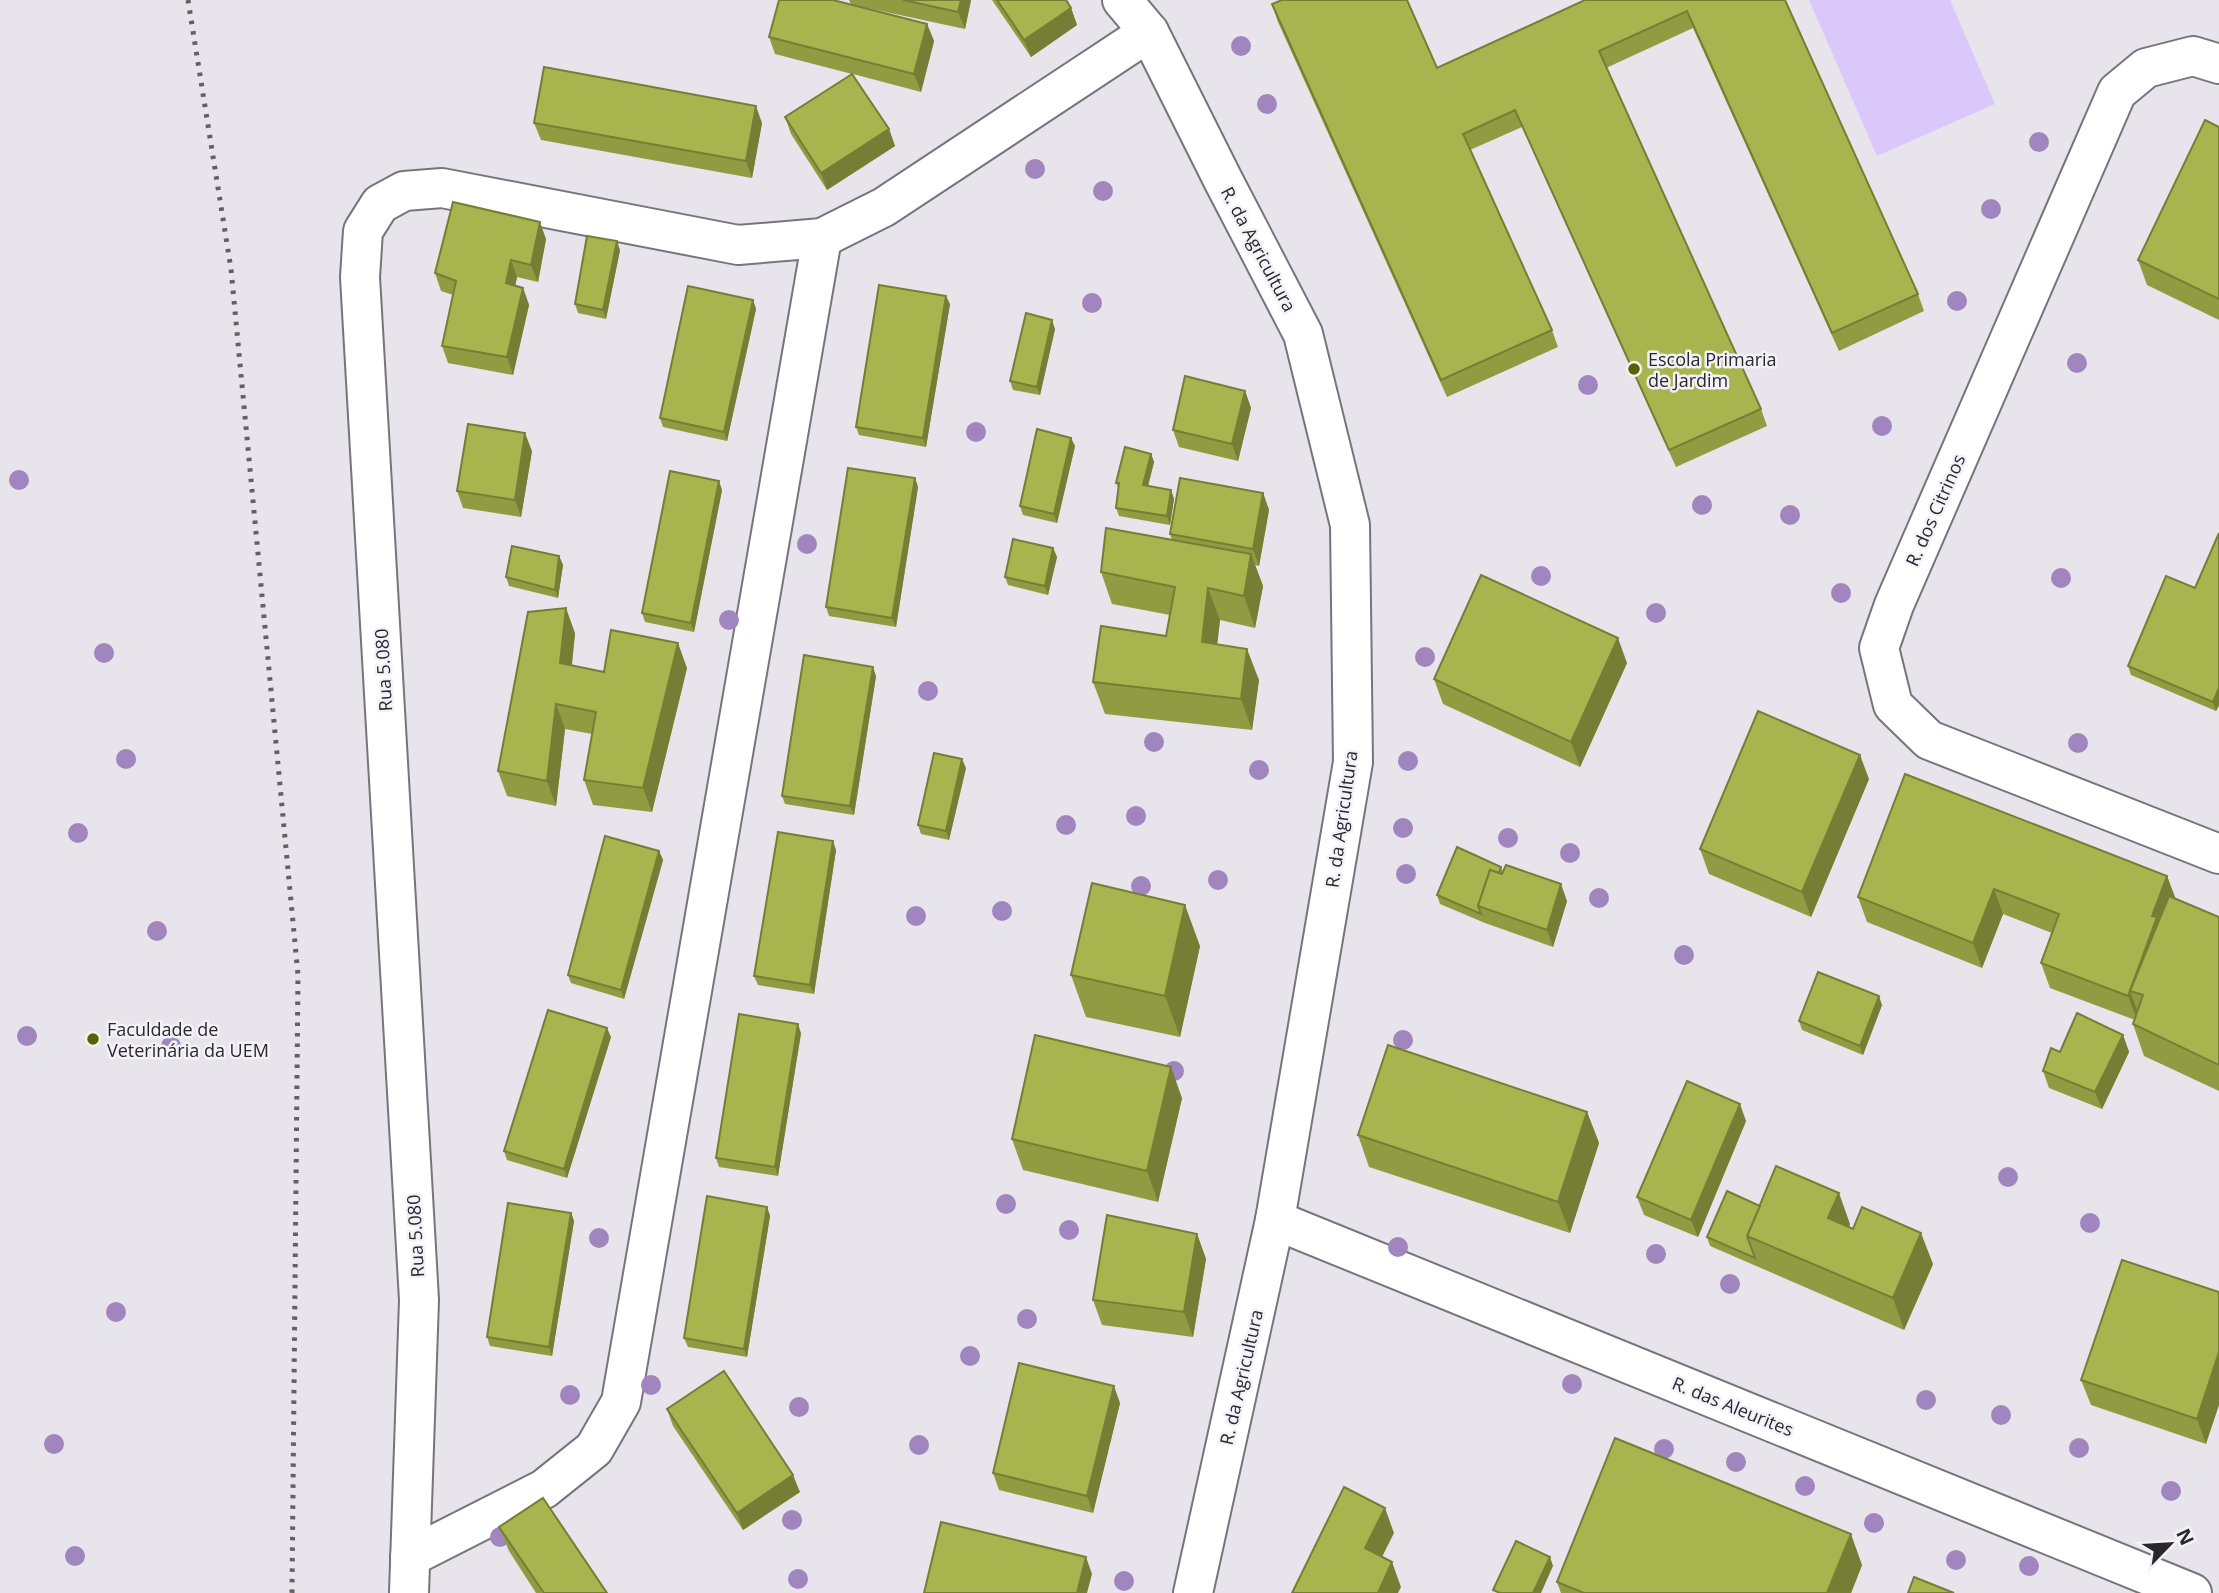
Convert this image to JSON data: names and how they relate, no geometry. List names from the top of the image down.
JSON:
{
  "streets": {
    "street": [
      "R. da Agricultura",
      "R. dos Citrinos",
      "Rua 5.080",
      "R. das Aleurites"
    ]
  },
  "crossings": [
    ["R. da Agricultura", "R. das Aleurites"]
  ],
  "places": ["Escola Primaria de Jardim", "Faculdade de Veterinária da UEM"],
  "north": "top right"
}
